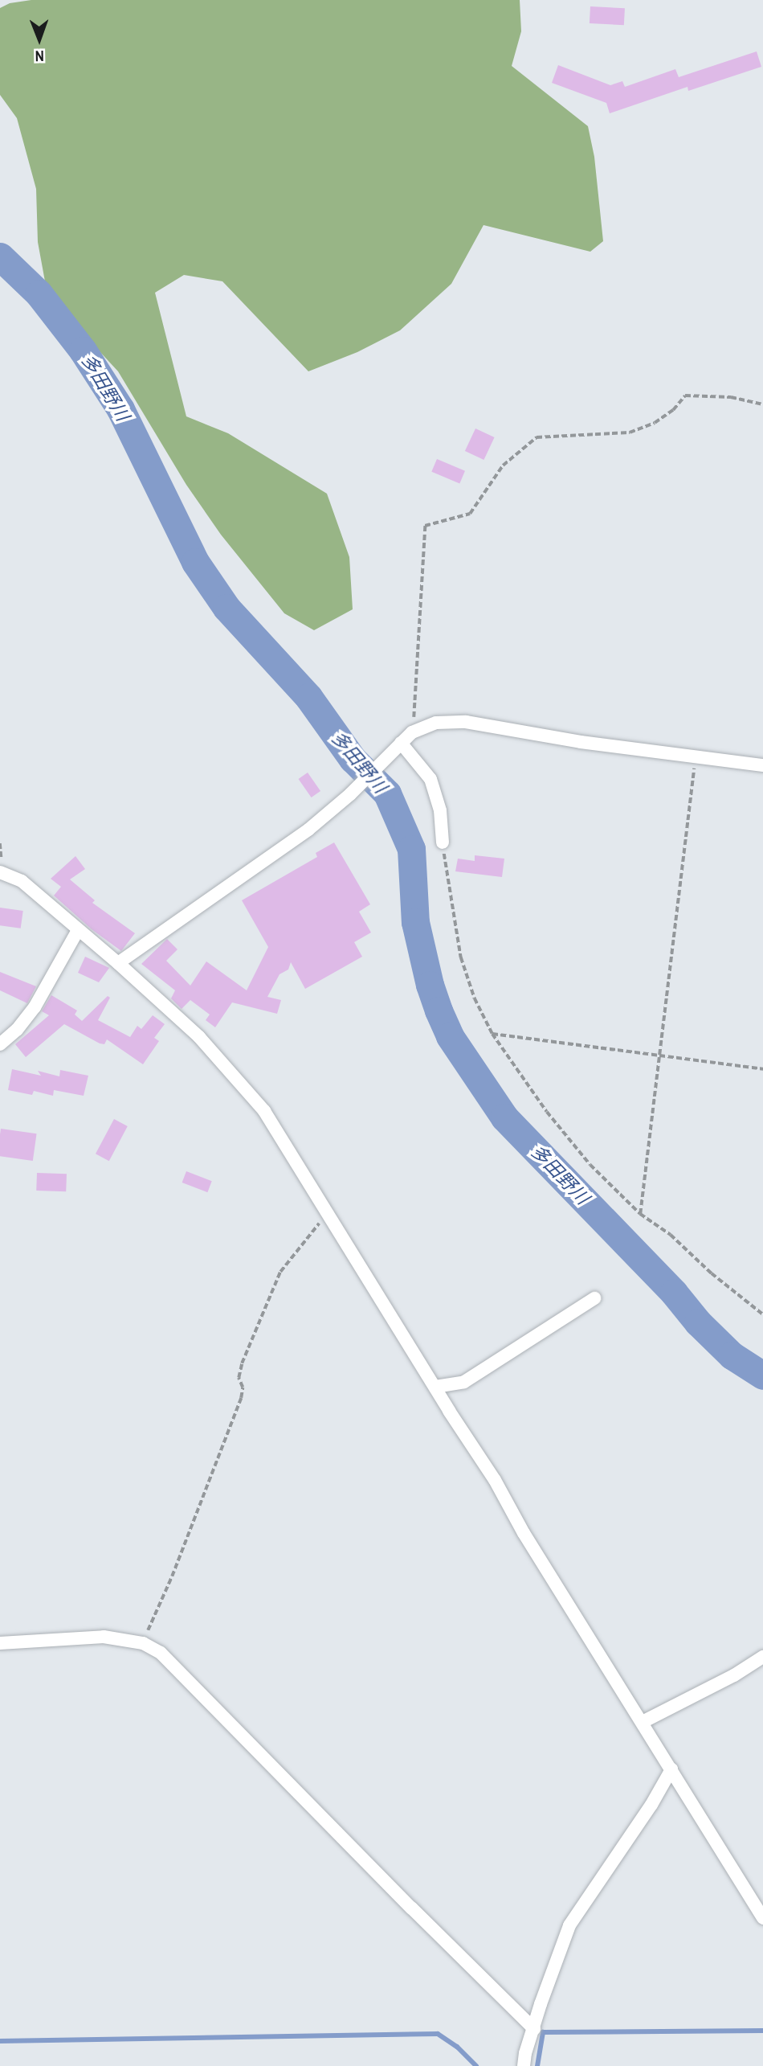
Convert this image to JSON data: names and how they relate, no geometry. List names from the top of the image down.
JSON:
{
  "water": ["多田野川"],
  "north": "bottom"
}
